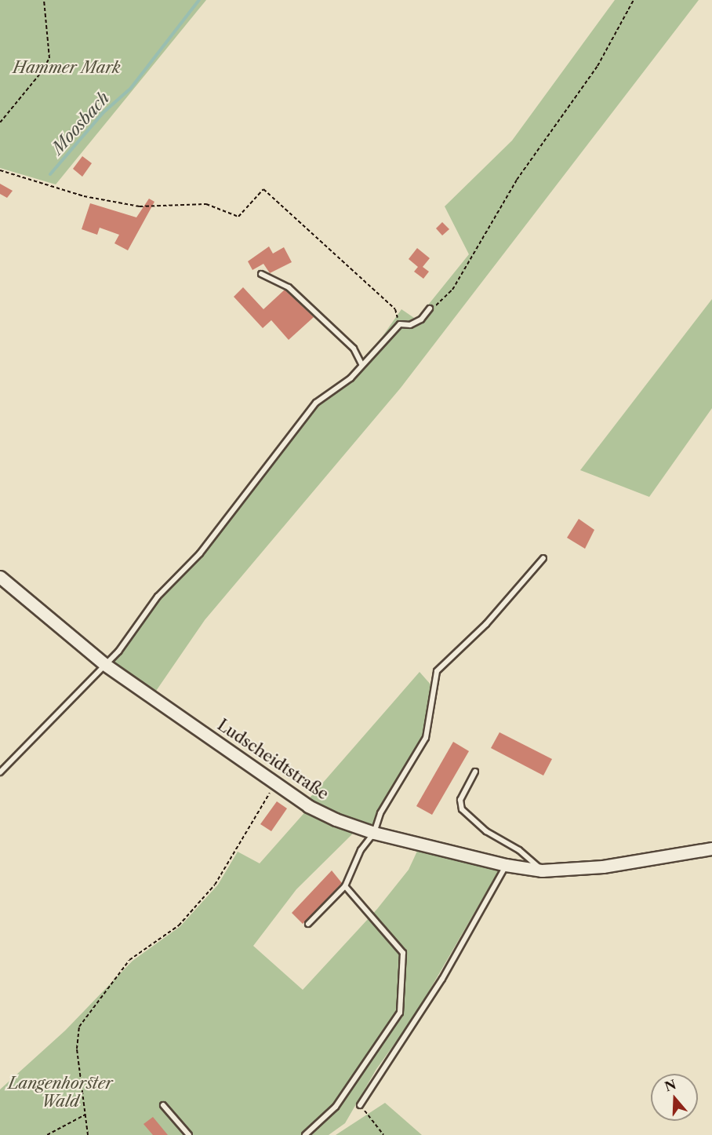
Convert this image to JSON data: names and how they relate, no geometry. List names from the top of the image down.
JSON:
{
  "streets": {
    "street": ["Ludscheidtstraße"]
  },
  "water": ["Moosbach"],
  "parks": ["Hammer Mark", "Langenhorster Wald"],
  "north": "top"
}
